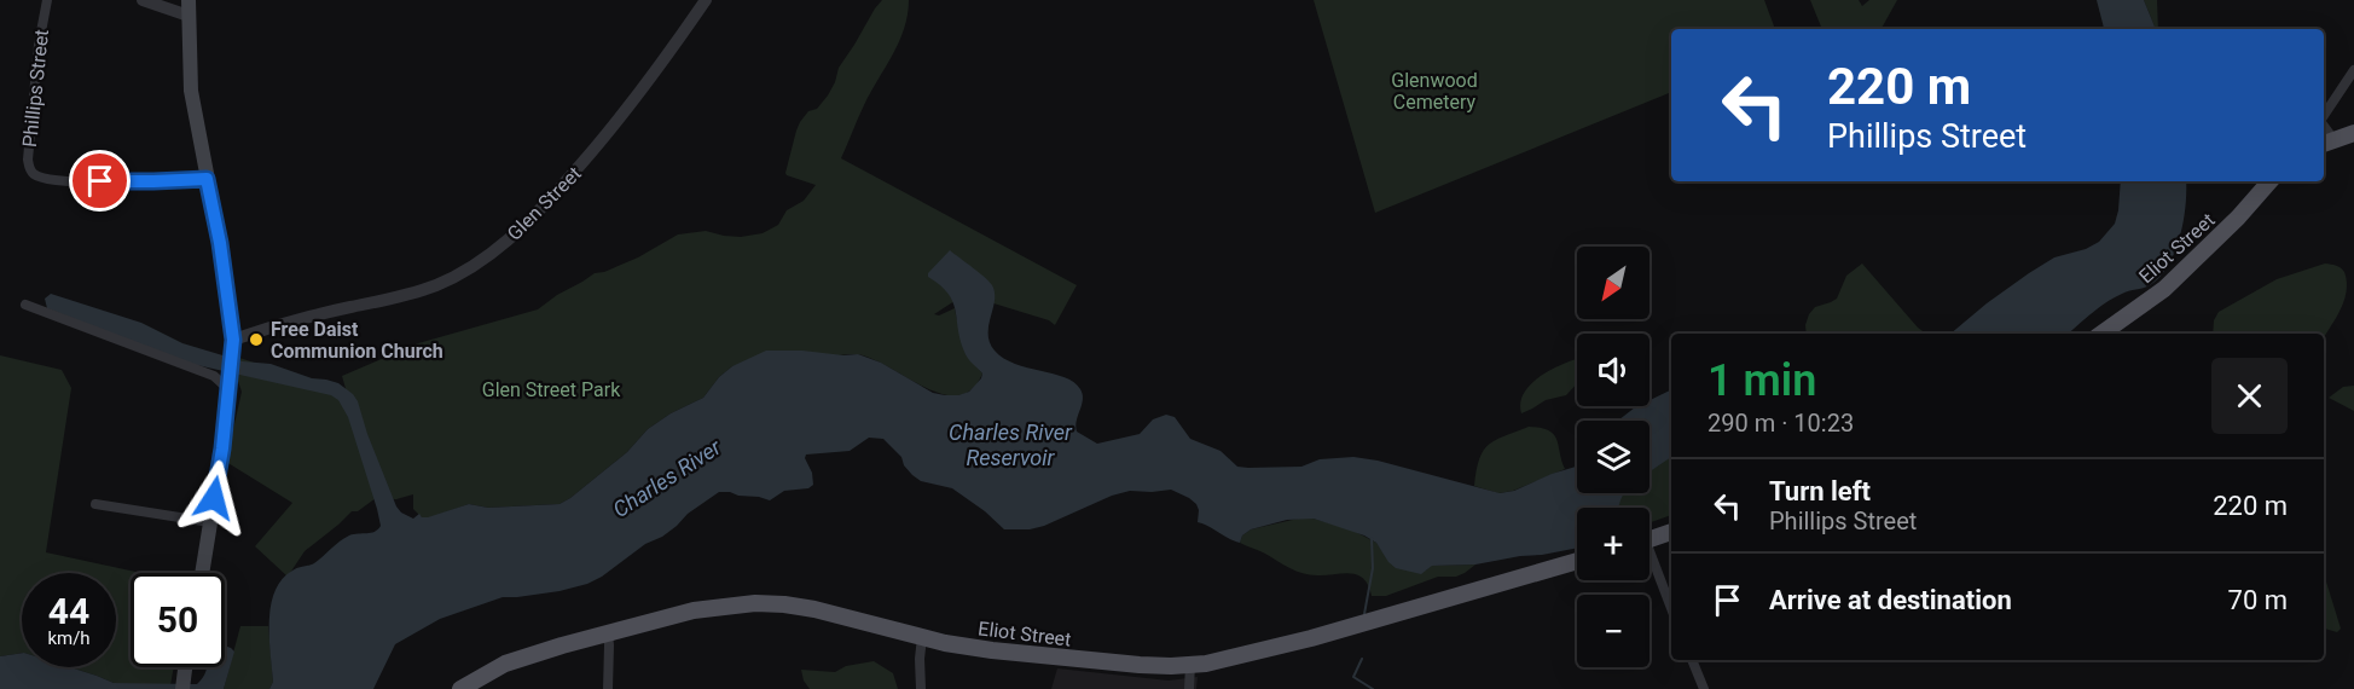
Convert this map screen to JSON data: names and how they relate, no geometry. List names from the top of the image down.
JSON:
{
  "streets": {
    "main road": ["Eliot Street"],
    "street": ["Phillips Street", "Glen Street"]
  },
  "water": ["Charles River Reservoir", "Charles River"],
  "parks": ["Glenwood Cemetery", "Glen Street Park"],
  "places": ["Free Daist Communion Church"],
  "north": "bottom left",
  "page": {
    "turn": ["220 m", "Phillips Street"],
    "map_buttons": ["+", "−"],
    "heading": ["1 min", "290 m · 10:23"],
    "list": [
      {
        "name": "Turn left",
        "note": "Phillips Street",
        "value": "220 m"
      },
      {
        "name": "Arrive at destination",
        "value": "70 m"
      }
    ],
    "speed": "44 km/h",
    "limit": "50"
  }
}
